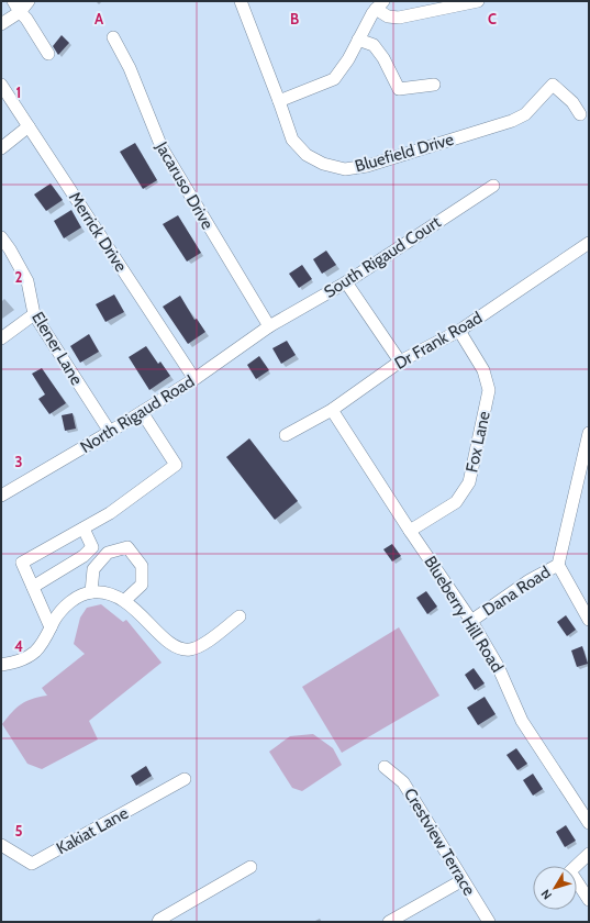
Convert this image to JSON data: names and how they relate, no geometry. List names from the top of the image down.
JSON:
{
  "streets": {
    "street": [
      "Bluefield Drive",
      "Jacaruso Drive",
      "Merrick Drive",
      "South Rigaud Court",
      "Dr Frank Road",
      "Elener Lane",
      "North Rigaud Road",
      "Fox Lane",
      "Dana Road",
      "Blueberry Hill Road",
      "Kakiat Lane",
      "Crestview Terrace"
    ]
  },
  "crossings": [
    ["Jacaruso Drive", "South Rigaud Court"],
    ["Jacaruso Drive", "North Rigaud Road"],
    ["Merrick Drive", "North Rigaud Road"],
    ["South Rigaud Court", "North Rigaud Road"],
    ["Dr Frank Road", "Fox Lane"],
    ["Dr Frank Road", "Blueberry Hill Road"],
    ["Elener Lane", "North Rigaud Road"],
    ["Fox Lane", "Blueberry Hill Road"],
    ["Dana Road", "Blueberry Hill Road"]
  ],
  "north": "bottom left",
  "grid": {
    "columns": ["A", "B", "C"],
    "rows": [
      "1",
      "2",
      "3",
      "4",
      "5"
    ]
  }
}
